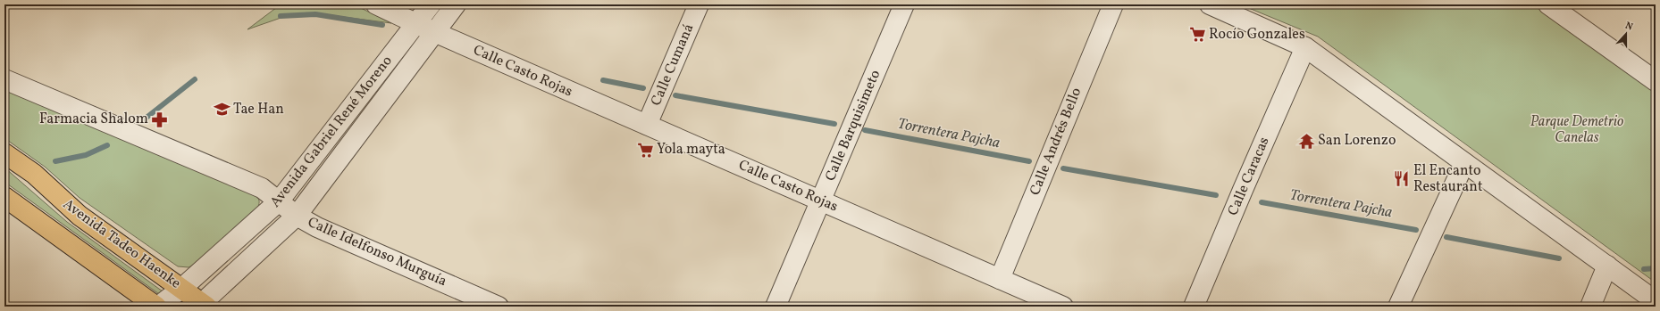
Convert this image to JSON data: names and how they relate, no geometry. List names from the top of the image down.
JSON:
{
  "streets": {
    "main road": ["Avenida Tadeo Haenke"],
    "street": [
      "Calle Cumaná",
      "Calle Casto Rojas",
      "Calle Barquisimeto",
      "Avenida Gabriel René Moreno",
      "Calle Andrés Bello",
      "Calle Caracas",
      "Calle Idelfonso Murguía"
    ]
  },
  "crossings": [
    ["Calle Cumaná", "Calle Casto Rojas"],
    ["Calle Casto Rojas", "Calle Barquisimeto"],
    ["Calle Casto Rojas", "Avenida Gabriel René Moreno"],
    ["Calle Casto Rojas", "Calle Andrés Bello"],
    ["Avenida Gabriel René Moreno", "Avenida Tadeo Haenke"],
    ["Avenida Gabriel René Moreno", "Calle Idelfonso Murguía"]
  ],
  "water": ["Torrentera Pajcha"],
  "parks": ["Parque Demetrio Canelas"],
  "places": {
    "supermarket": ["Rocío Gonzales", "Yola mayta"],
    "school or university": ["Tae Han"],
    "pharmacy": ["Farmacia Shalom"],
    "temple": ["San Lorenzo"],
    "restaurant": ["El Encanto Restaurant"]
  },
  "north": "top"
}
